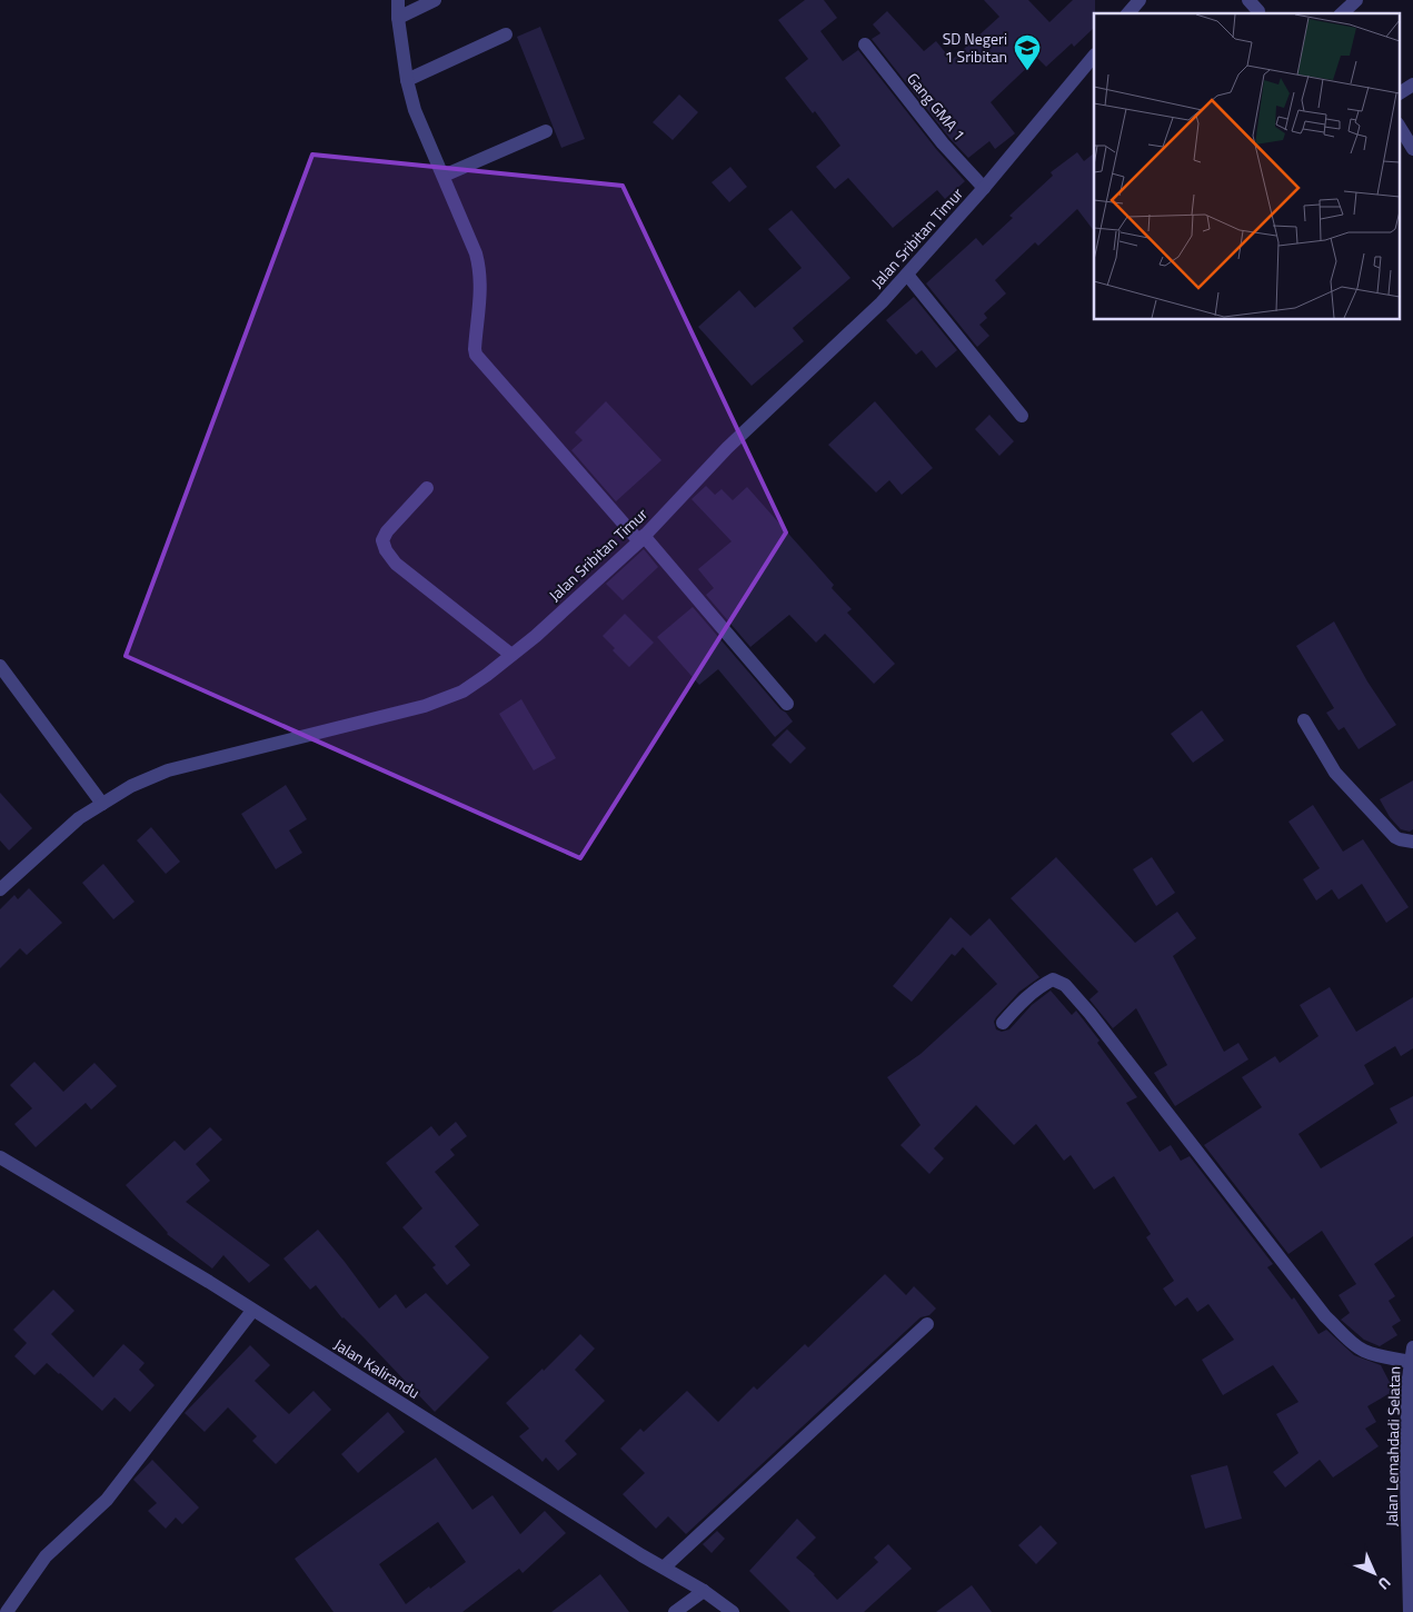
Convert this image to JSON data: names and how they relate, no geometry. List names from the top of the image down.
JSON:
{
  "streets": {
    "street": [
      "Gang GMA 1",
      "Jalan Sribitan Timur",
      "Jalan Kalirandu",
      "Jalan Lemahdadi Selatan"
    ]
  },
  "crossings": [
    ["Gang GMA 1", "Jalan Sribitan Timur"]
  ],
  "places": {
    "school or university": ["SD Negeri 1 Sribitan"]
  },
  "north": "bottom right"
}
